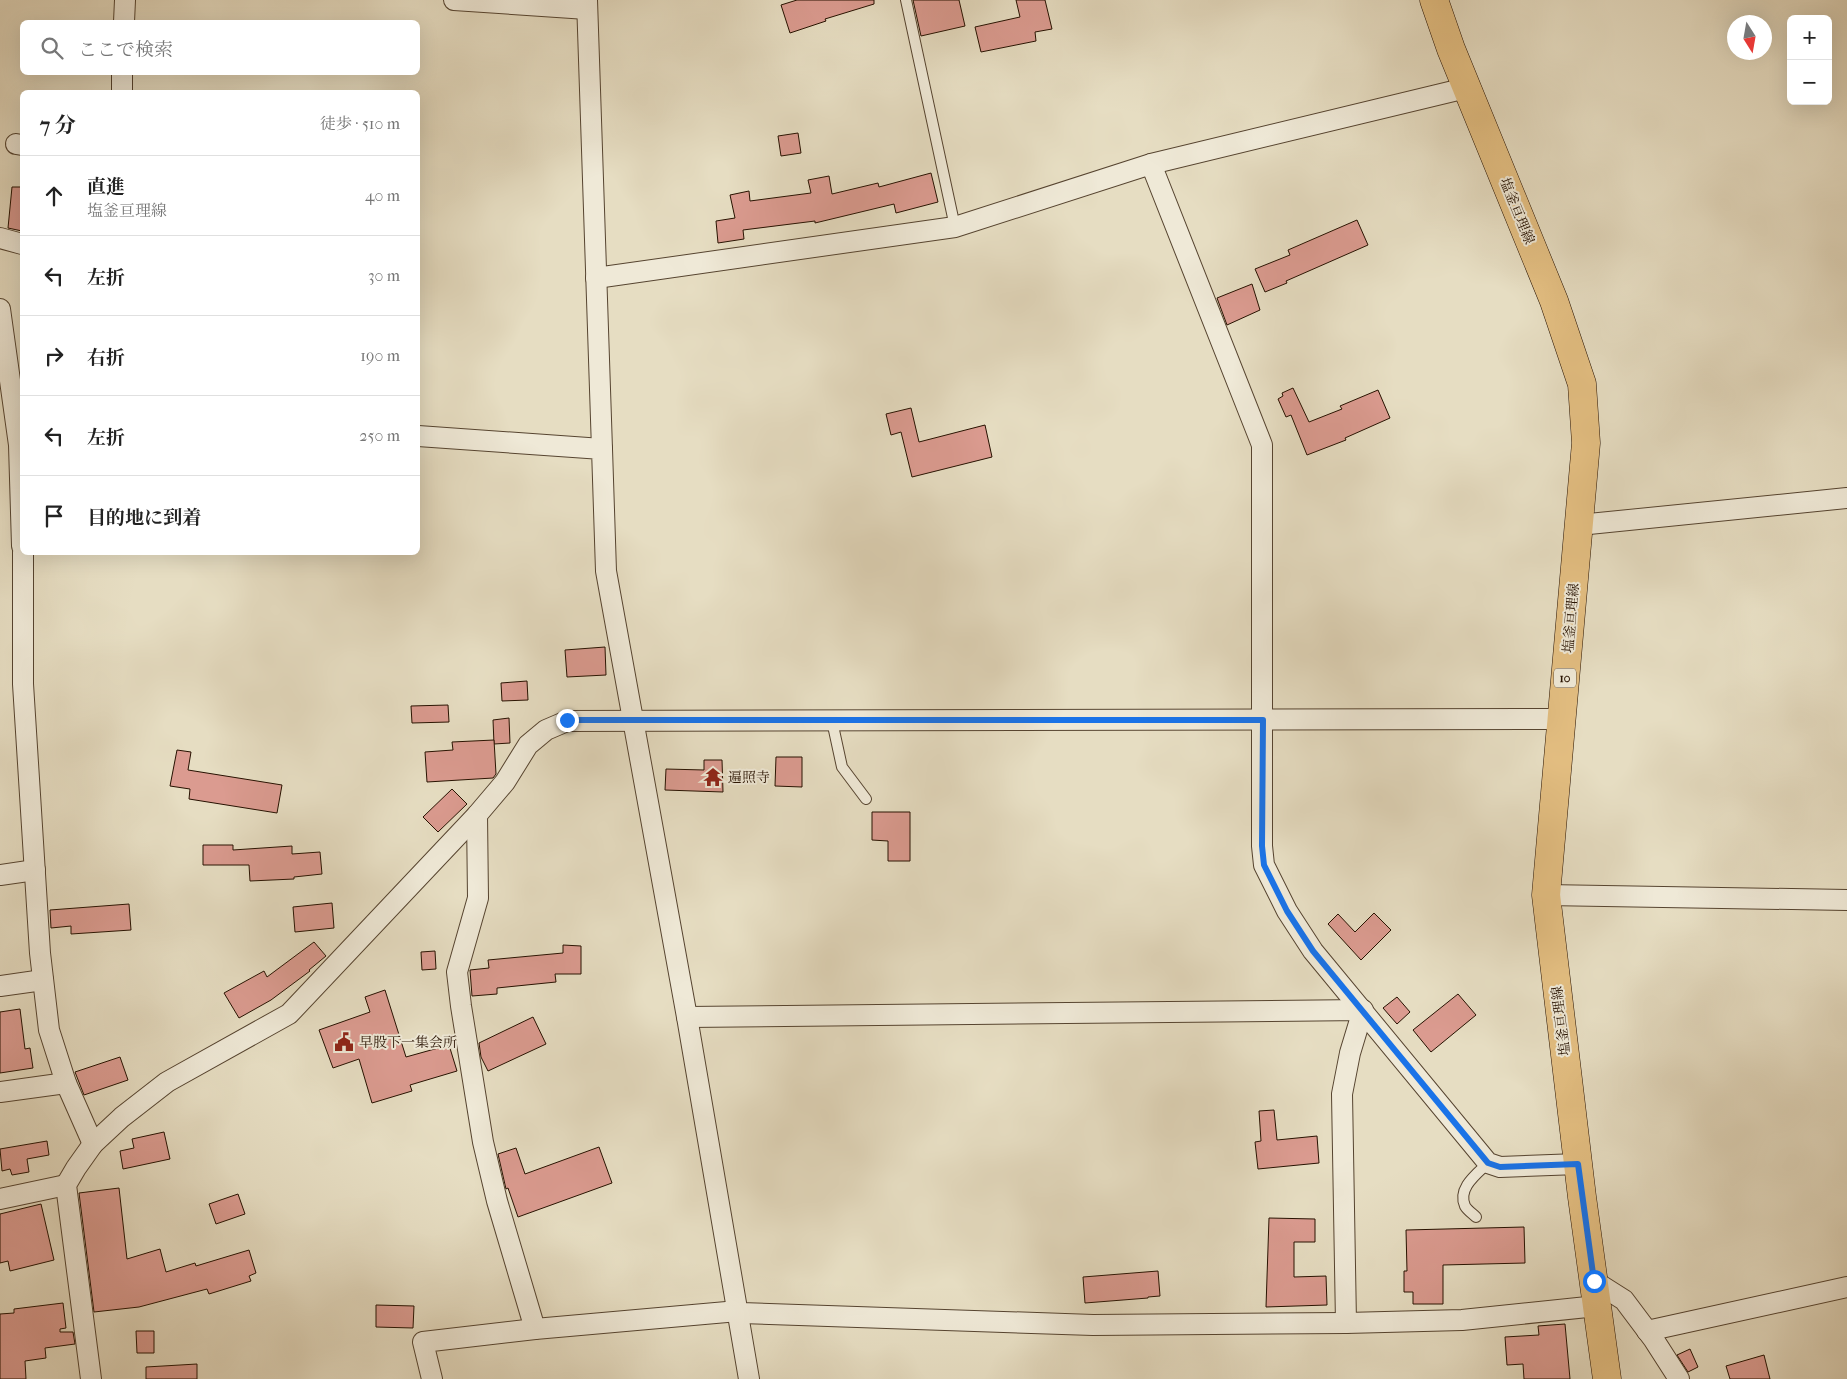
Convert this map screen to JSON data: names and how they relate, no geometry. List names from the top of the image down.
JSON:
{
  "streets": {
    "main road": ["塩釜亘理線", "10"]
  },
  "places": {
    "temple": ["遍照寺"],
    "public building": ["早股下一集会所"]
  },
  "north": "bottom",
  "page": {
    "map_buttons": ["+", "−"],
    "search": "ここで検索",
    "heading": ["7 分", "徒歩 · 510 m"],
    "list": [
      ["直進", "塩釜亘理線", "40 m"],
      ["左折", "30 m"],
      ["右折", "190 m"],
      ["左折", "250 m"],
      "目的地に到着"
    ]
  }
}
